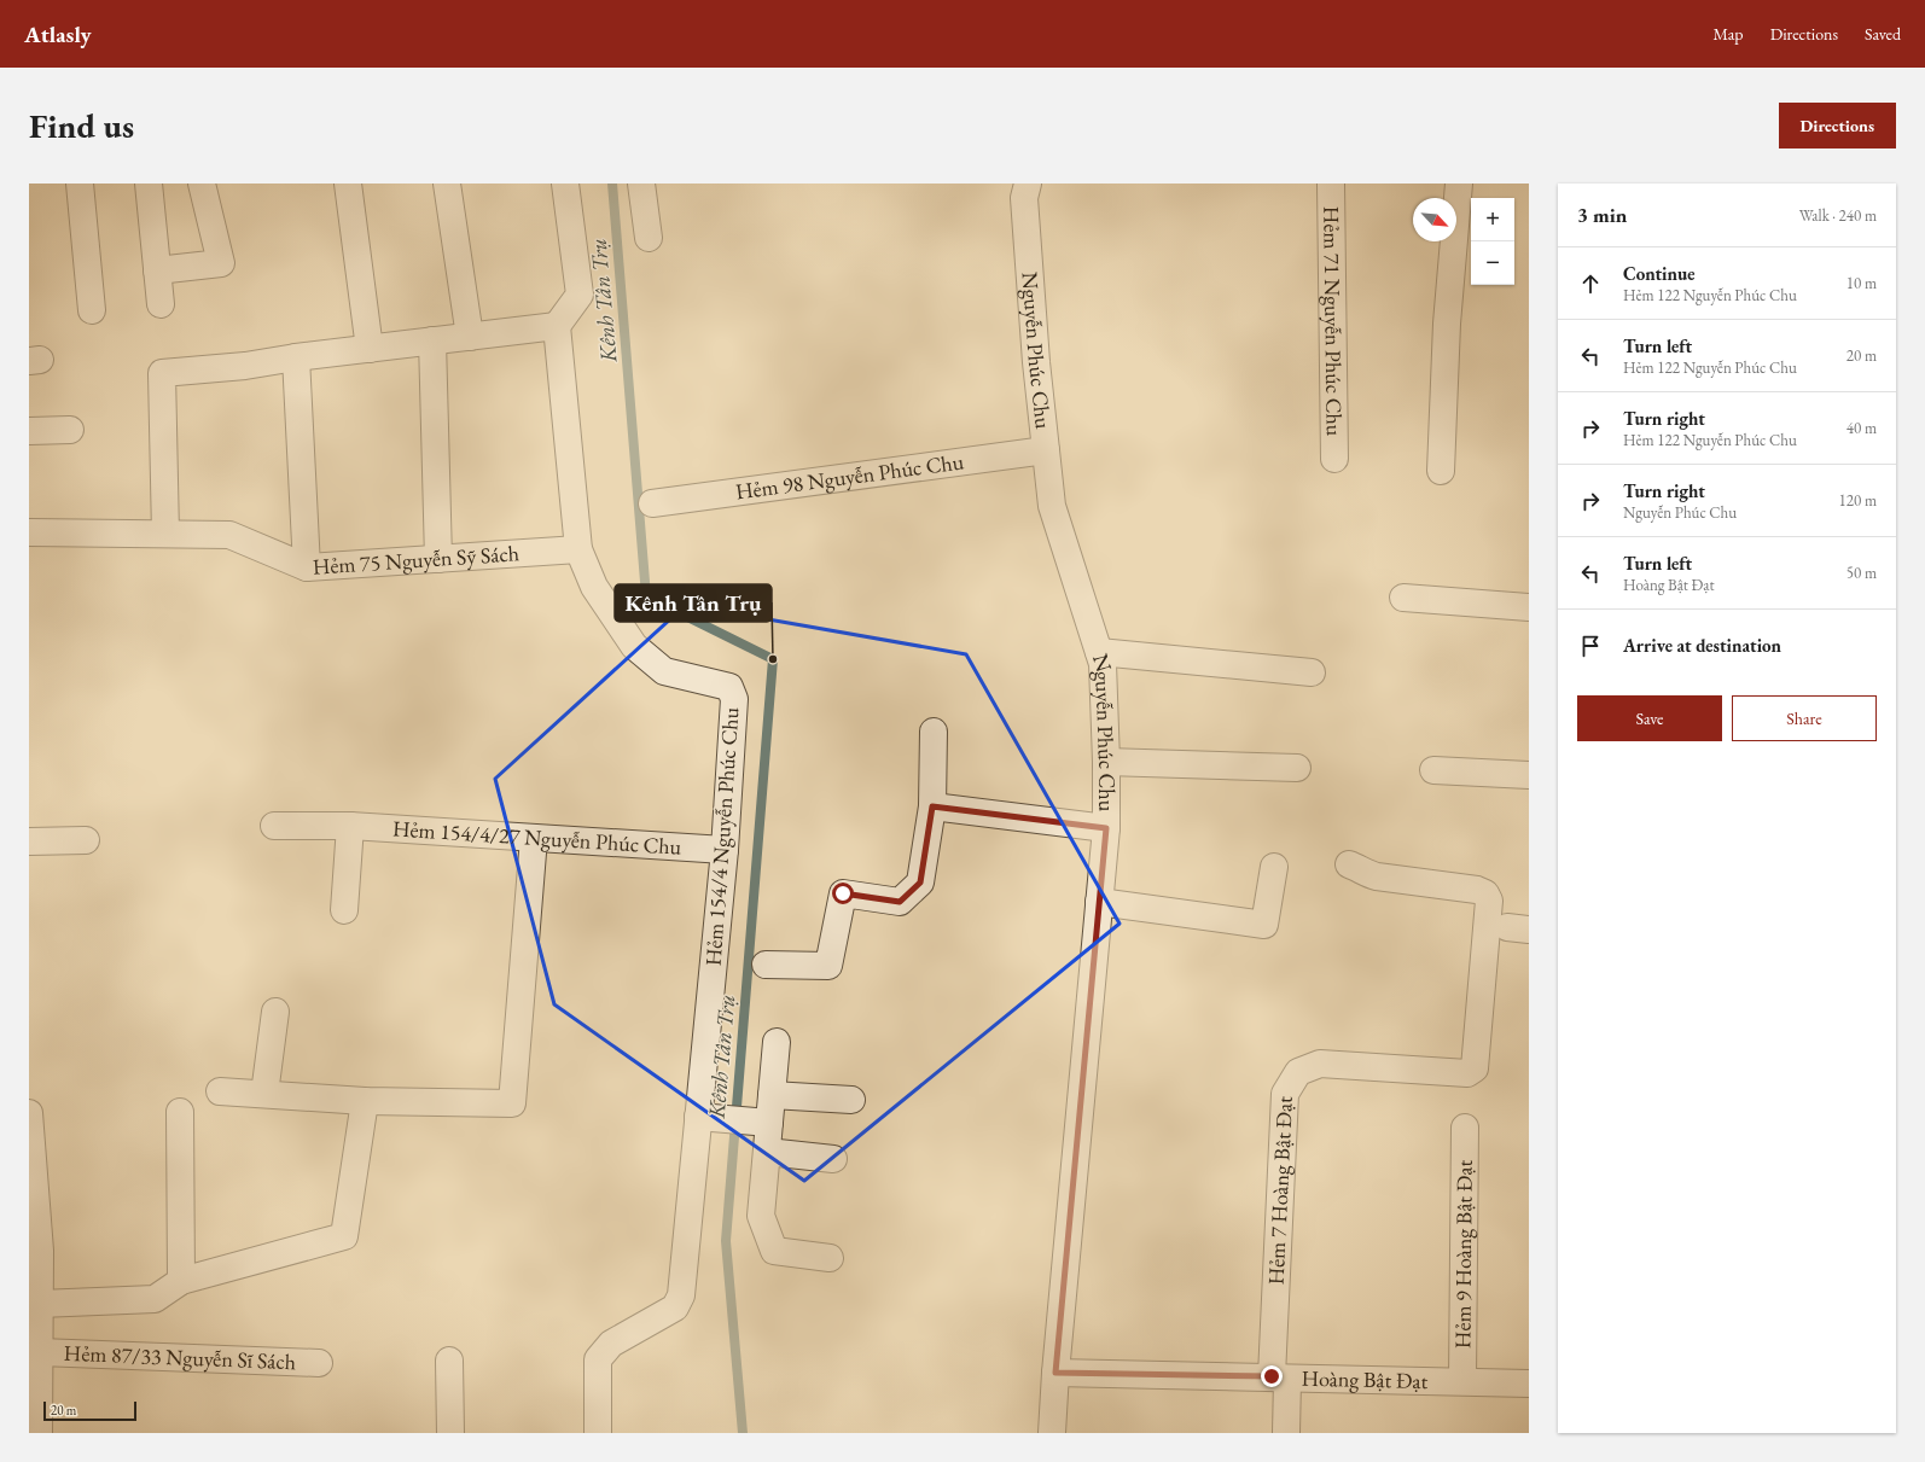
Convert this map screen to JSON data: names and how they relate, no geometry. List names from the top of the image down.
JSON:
{
  "streets": {
    "street": [
      "Hẻm 71 Nguyễn Phúc Chu",
      "Nguyễn Phúc Chu",
      "Hẻm 98 Nguyễn Phúc Chu",
      "Hẻm 75 Nguyễn Sỹ Sách",
      "Hẻm 154/4 Nguyễn Phúc Chu",
      "Hẻm 154/4/27 Nguyễn Phúc Chu",
      "Hẻm 7 Hoàng Bật Đạt",
      "Hẻm 9 Hoàng Bật Đạt",
      "Hẻm 87/33 Nguyễn Sĩ Sách",
      "Hoàng Bật Đạt"
    ]
  },
  "crossings": [
    ["Nguyễn Phúc Chu", "Hẻm 98 Nguyễn Phúc Chu"],
    ["Nguyễn Phúc Chu", "Hoàng Bật Đạt"],
    ["Hẻm 75 Nguyễn Sỹ Sách", "Hẻm 154/4 Nguyễn Phúc Chu"],
    ["Hẻm 154/4 Nguyễn Phúc Chu", "Hẻm 154/4/27 Nguyễn Phúc Chu"],
    ["Hẻm 7 Hoàng Bật Đạt", "Hoàng Bật Đạt"],
    ["Hẻm 9 Hoàng Bật Đạt", "Hoàng Bật Đạt"]
  ],
  "water": ["Kênh Tân Trụ"],
  "places": ["Kênh Tân Trụ"],
  "scale_bar": "20 m",
  "north": "bottom right",
  "page": {
    "header": "Atlasly",
    "nav": ["Map", "Directions", "Saved"],
    "buttons": [
      "Directions",
      ["Save", "Share"]
    ],
    "title": "Find us",
    "heading": ["3 min", "Walk · 240 m"],
    "map_buttons": ["+", "−"],
    "list": [
      ["Continue", "Hẻm 122 Nguyễn Phúc Chu", "10 m"],
      ["Turn left", "Hẻm 122 Nguyễn Phúc Chu", "20 m"],
      ["Turn right", "Hẻm 122 Nguyễn Phúc Chu", "40 m"],
      ["Turn right", "Nguyễn Phúc Chu", "120 m"],
      ["Turn left", "Hoàng Bật Đạt", "50 m"],
      "Arrive at destination"
    ],
    "scale": "20 m"
  }
}
